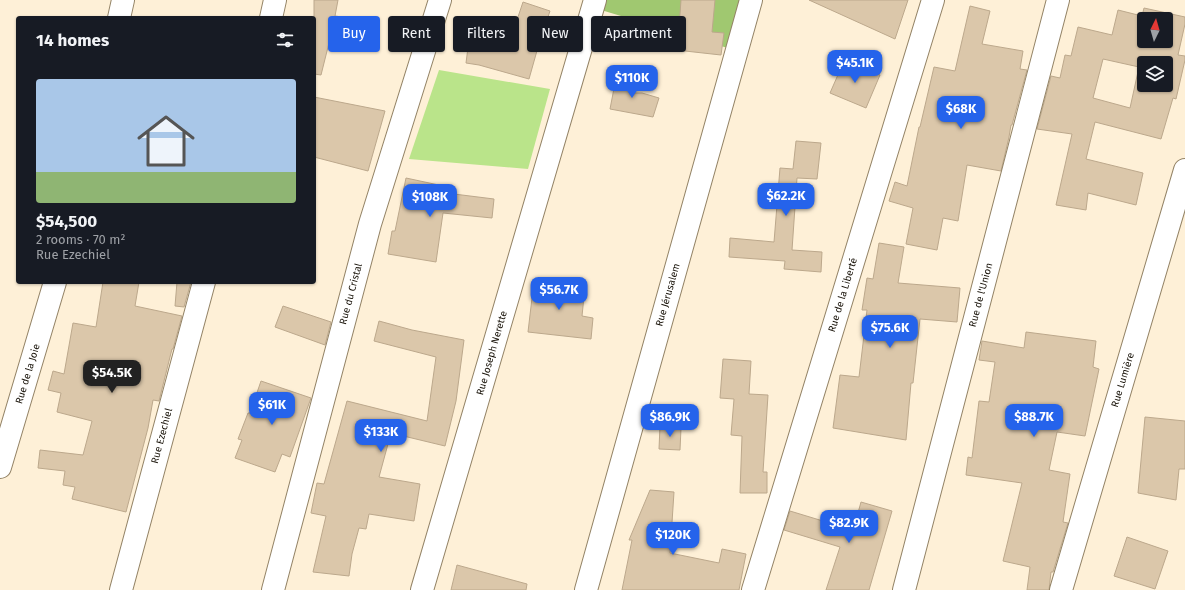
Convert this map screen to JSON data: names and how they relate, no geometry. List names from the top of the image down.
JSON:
{
  "streets": {
    "street": [
      "Rue du Cristal",
      "Rue Jérusalem",
      "Rue de la Liberté",
      "Rue de l'Union",
      "Rue Joseph Nerette",
      "Rue de la Joie",
      "Rue Lumière",
      "Rue Ezechiel"
    ]
  },
  "north": "top",
  "page": {
    "chip": [
      "Buy",
      "Rent",
      "Filters",
      "New",
      "Apartment"
    ],
    "heading": "14 homes",
    "price": [
      "$45.1K",
      "$110K",
      "$68K",
      "$62.2K",
      "$108K",
      "$56.7K",
      "$75.6K",
      "$54.5K",
      "$61K",
      "$86.9K",
      "$88.7K",
      "$133K",
      "$82.9K",
      "$120K"
    ],
    "list": [
      {
        "name": "$54,500",
        "note": "2 rooms · 70 m² · Rue Ezechiel"
      }
    ]
  }
}
